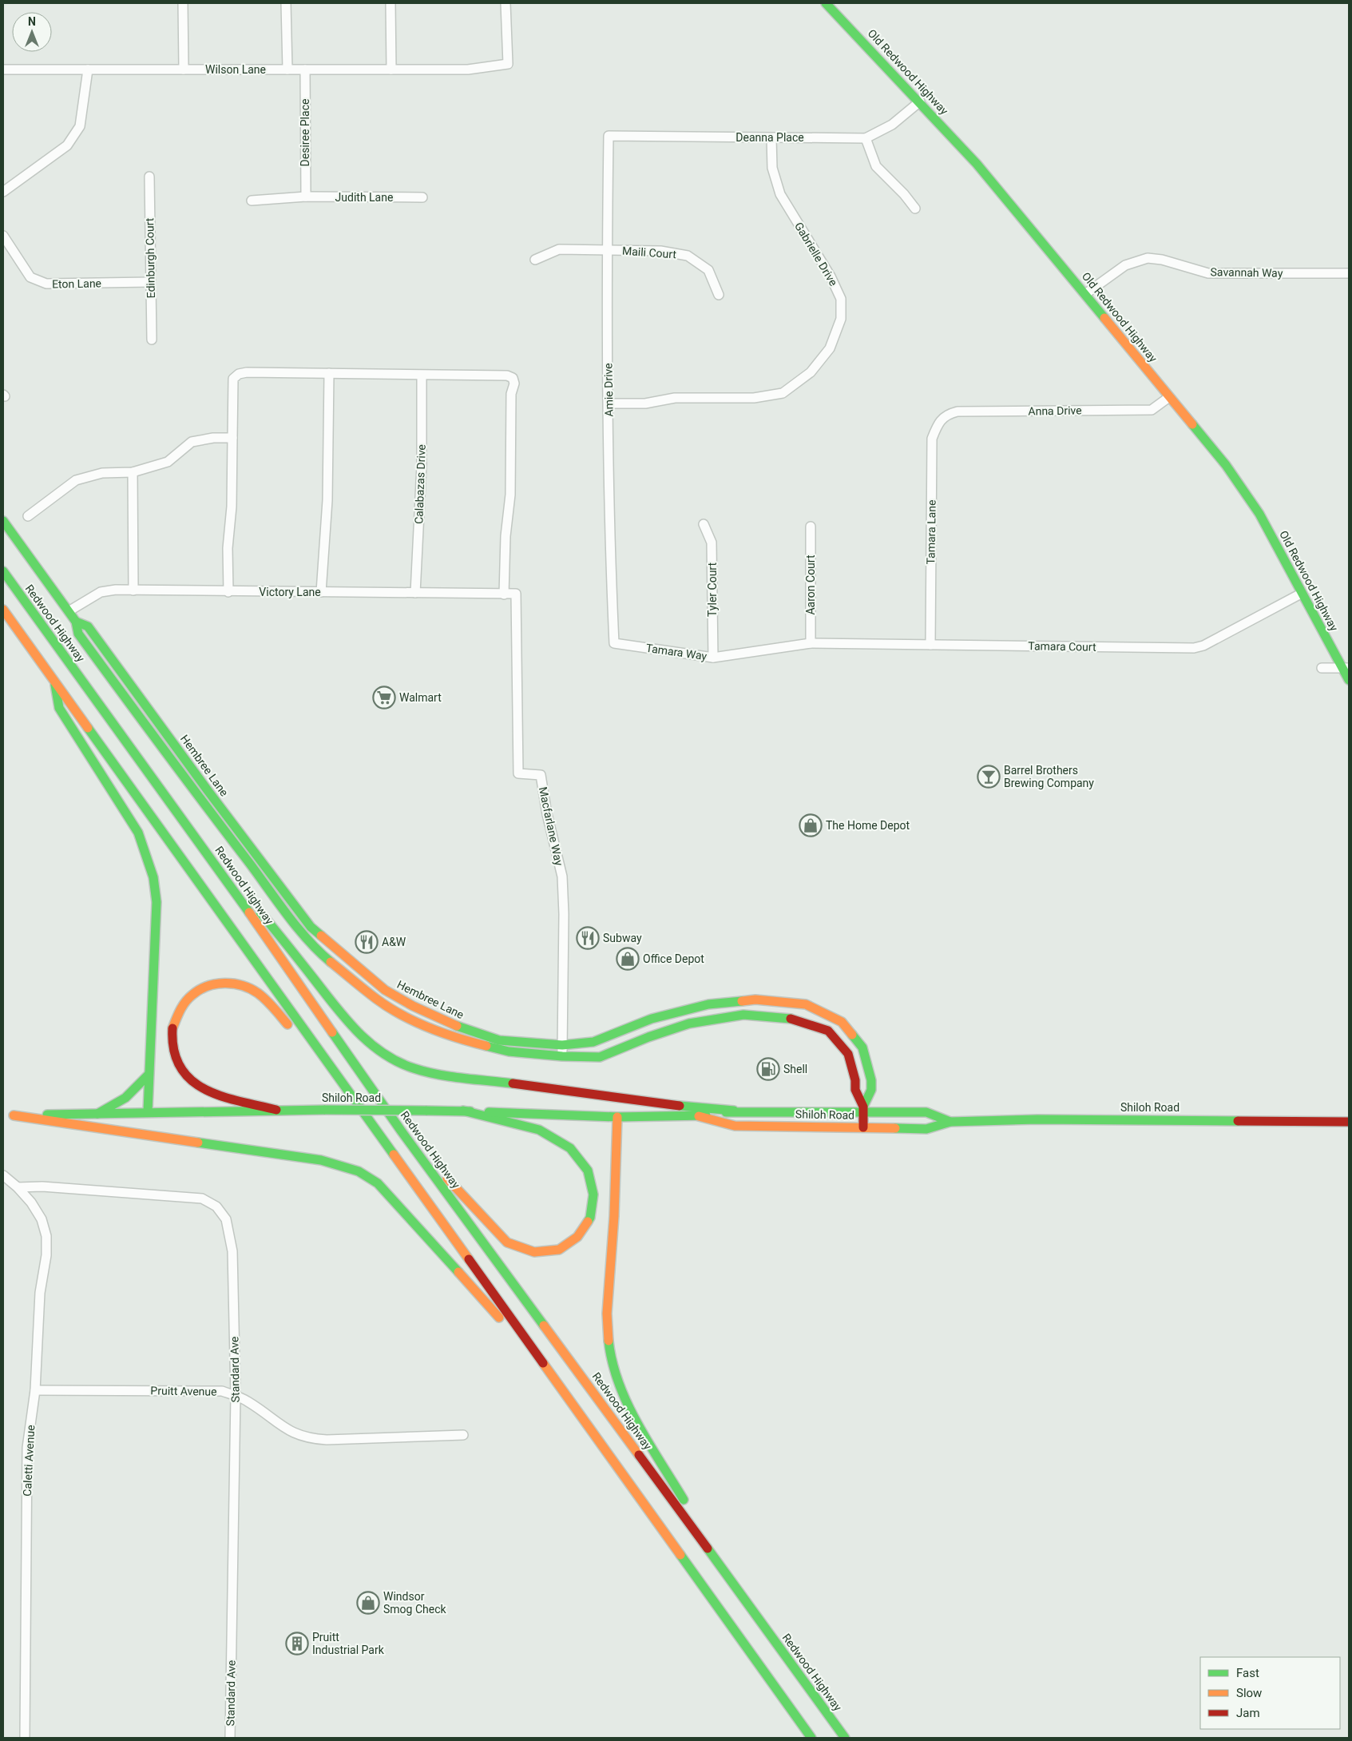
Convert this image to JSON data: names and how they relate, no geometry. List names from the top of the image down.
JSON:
{
  "streets": {
    "main road": [
      "Old Redwood Highway",
      "Redwood Highway",
      "Hembree Lane",
      "Shiloh Road"
    ],
    "street": [
      "Wilson Lane",
      "Desiree Place",
      "Deanna Place",
      "Judith Lane",
      "Maili Court",
      "Gabrielle Drive",
      "Edinburgh Court",
      "Savannah Way",
      "Eton Lane",
      "Amie Drive",
      "Anna Drive",
      "Calabazas Drive",
      "Tamara Lane",
      "Aaron Court",
      "Tyler Court",
      "Victory Lane",
      "Tamara Court",
      "Tamara Way",
      "Macfarlane Way",
      "Standard Ave",
      "Pruitt Avenue",
      "Caletti Avenue"
    ]
  },
  "crossings": [
    ["Wilson Lane", "Desiree Place"],
    ["Old Redwood Highway", "Deanna Place"],
    ["Old Redwood Highway", "Savannah Way"],
    ["Old Redwood Highway", "Anna Drive"],
    ["Old Redwood Highway", "Tamara Court"],
    ["Desiree Place", "Judith Lane"],
    ["Deanna Place", "Gabrielle Drive"],
    ["Deanna Place", "Amie Drive"],
    ["Maili Court", "Amie Drive"],
    ["Gabrielle Drive", "Amie Drive"],
    ["Edinburgh Court", "Eton Lane"],
    ["Amie Drive", "Tamara Way"],
    ["Anna Drive", "Tamara Lane"],
    ["Calabazas Drive", "Victory Lane"],
    ["Tamara Lane", "Tamara Court"],
    ["Aaron Court", "Tamara Court"],
    ["Aaron Court", "Tamara Way"],
    ["Tyler Court", "Tamara Way"],
    ["Victory Lane", "Hembree Lane"],
    ["Victory Lane", "Macfarlane Way"],
    ["Tamara Court", "Tamara Way"],
    ["Hembree Lane", "Macfarlane Way"],
    ["Hembree Lane", "Shiloh Road"],
    ["Standard Ave", "Pruitt Avenue"],
    ["Standard Ave", "Caletti Avenue"],
    ["Pruitt Avenue", "Caletti Avenue"]
  ],
  "places": {
    "supermarket": ["Walmart"],
    "bar": ["Barrel Brothers Brewing Company"],
    "shop": ["The Home Depot", "Office Depot", "Windsor Smog Check"],
    "restaurant": ["Subway", "A&W"],
    "fuel station": ["Shell"],
    "building": ["Pruitt Industrial Park"]
  },
  "legend": ["Fast", "Slow", "Jam"],
  "north": "top"
}
